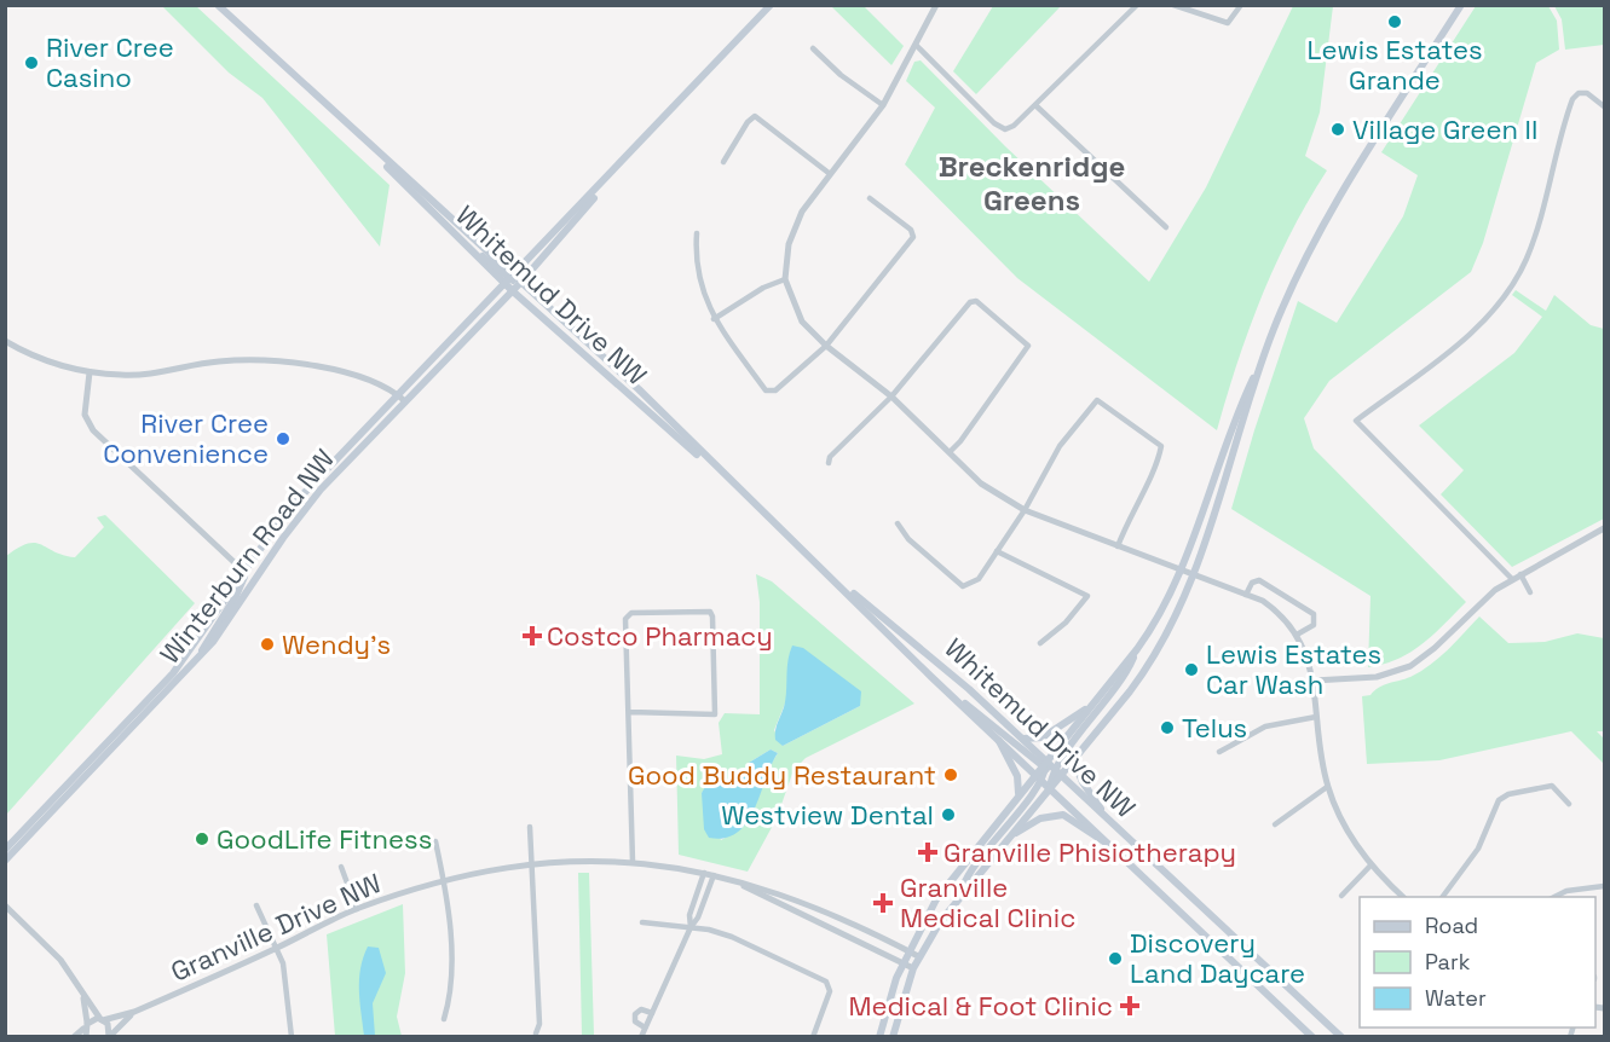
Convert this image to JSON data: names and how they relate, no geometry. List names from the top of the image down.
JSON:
{
  "streets": {
    "main road": ["Whitemud Drive NW", "Winterburn Road NW"],
    "street": ["Granville Drive NW"]
  },
  "crossings": [
    ["Whitemud Drive NW", "Winterburn Road NW"]
  ],
  "districts": ["Breckenridge Greens"],
  "places": {
    "other": [
      "Lewis Estates Grande",
      "River Cree Casino",
      "Village Green II",
      "River Cree Convenience",
      "Wendy's",
      "Lewis Estates Car Wash",
      "Telus",
      "Good Buddy Restaurant",
      "Westview Dental",
      "GoodLife Fitness",
      "Discovery Land Daycare"
    ],
    "health": [
      "Costco Pharmacy",
      "Granville Phisiotherapy",
      "Granville Medical Clinic",
      "Medical & Foot Clinic"
    ]
  },
  "legend": ["Road", "Park", "Water"]
}
